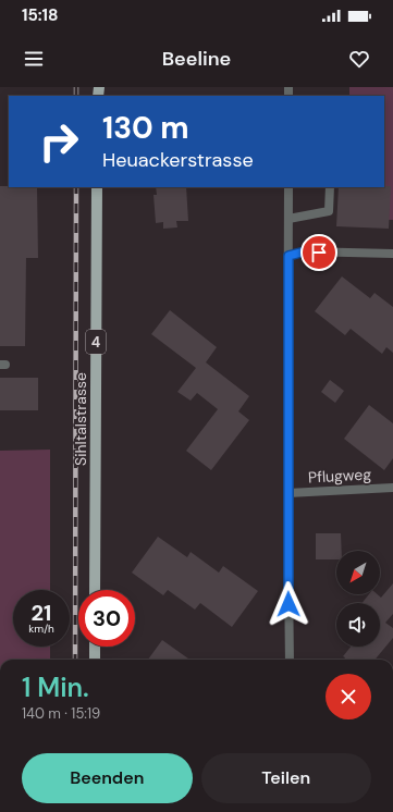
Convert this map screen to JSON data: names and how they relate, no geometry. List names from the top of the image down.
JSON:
{
  "streets": {
    "main road": ["4", "Sihltalstrasse"],
    "street": ["Pflugweg"]
  },
  "north": "bottom left",
  "page": {
    "status": "15:18",
    "header": "Beeline",
    "turn": ["130 m", "Heuackerstrasse"],
    "speed": "21 km/h",
    "limit": "30",
    "heading": ["1 Min.", "140 m · 15:19"],
    "buttons": ["Beenden", "Teilen"]
  }
}
